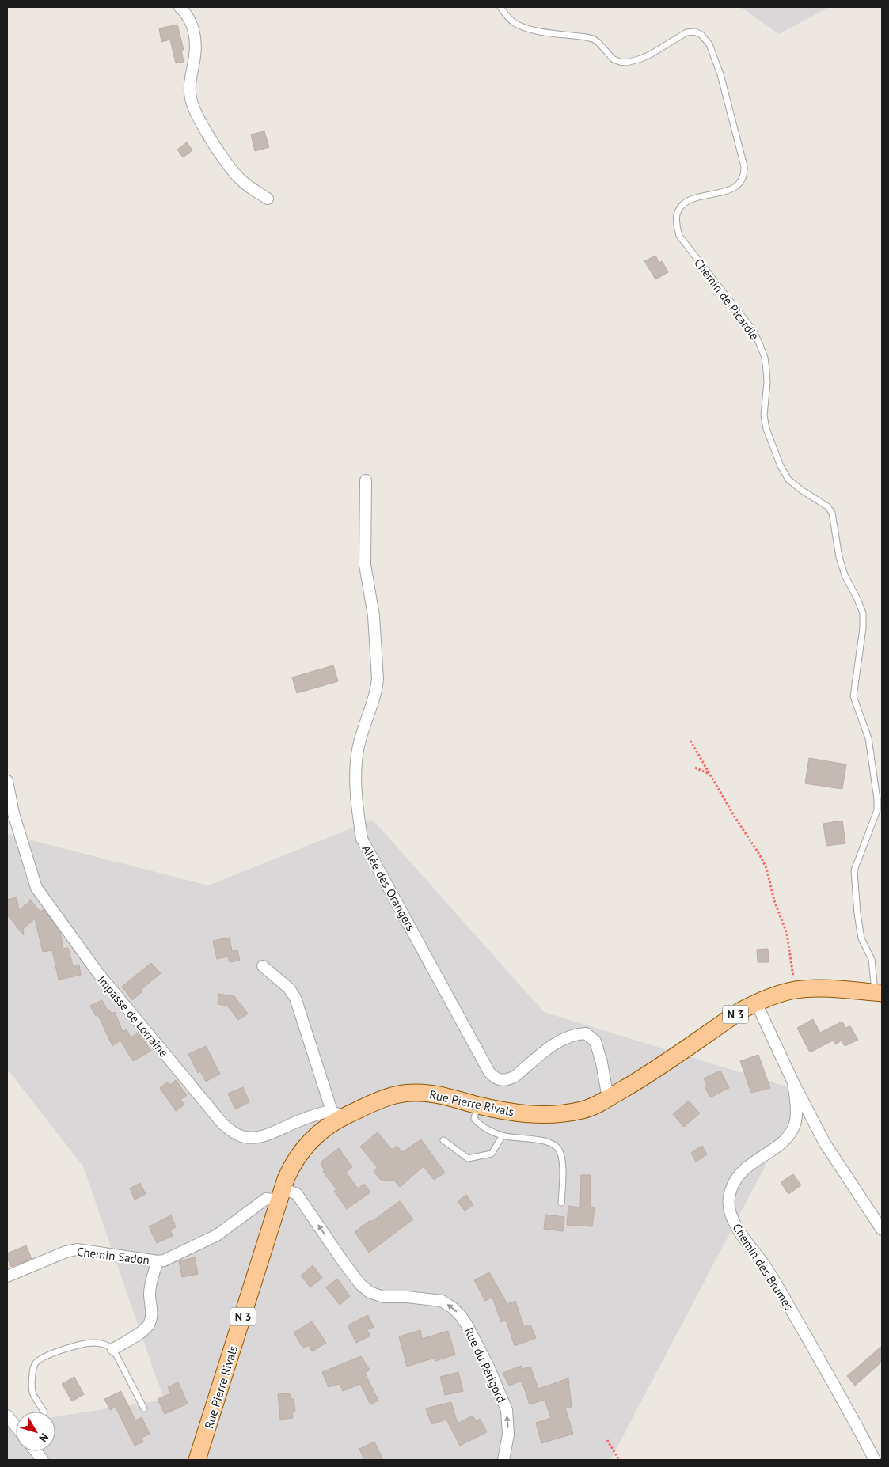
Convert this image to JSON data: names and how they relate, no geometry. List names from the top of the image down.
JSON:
{
  "streets": {
    "main road": ["N 3", "Rue Pierre Rivals"],
    "street": [
      "Allée des Orangers",
      "Impasse de Lorraine",
      "Chemin Sadon",
      "Chemin des Brumes",
      "Rue du Périgord"
    ],
    "lane": ["Chemin de Picardie"]
  },
  "crossings": [
    ["Chemin de Picardie", "Rue Pierre Rivals"],
    ["Allée des Orangers", "Rue Pierre Rivals"],
    ["Impasse de Lorraine", "Rue Pierre Rivals"],
    ["Rue Pierre Rivals", "Chemin Sadon"],
    ["Rue Pierre Rivals", "Chemin des Brumes"],
    ["Rue Pierre Rivals", "Rue du Périgord"],
    ["Chemin Sadon", "Rue du Périgord"]
  ],
  "one_way": ["Rue du Périgord"],
  "north": "bottom right"
}
